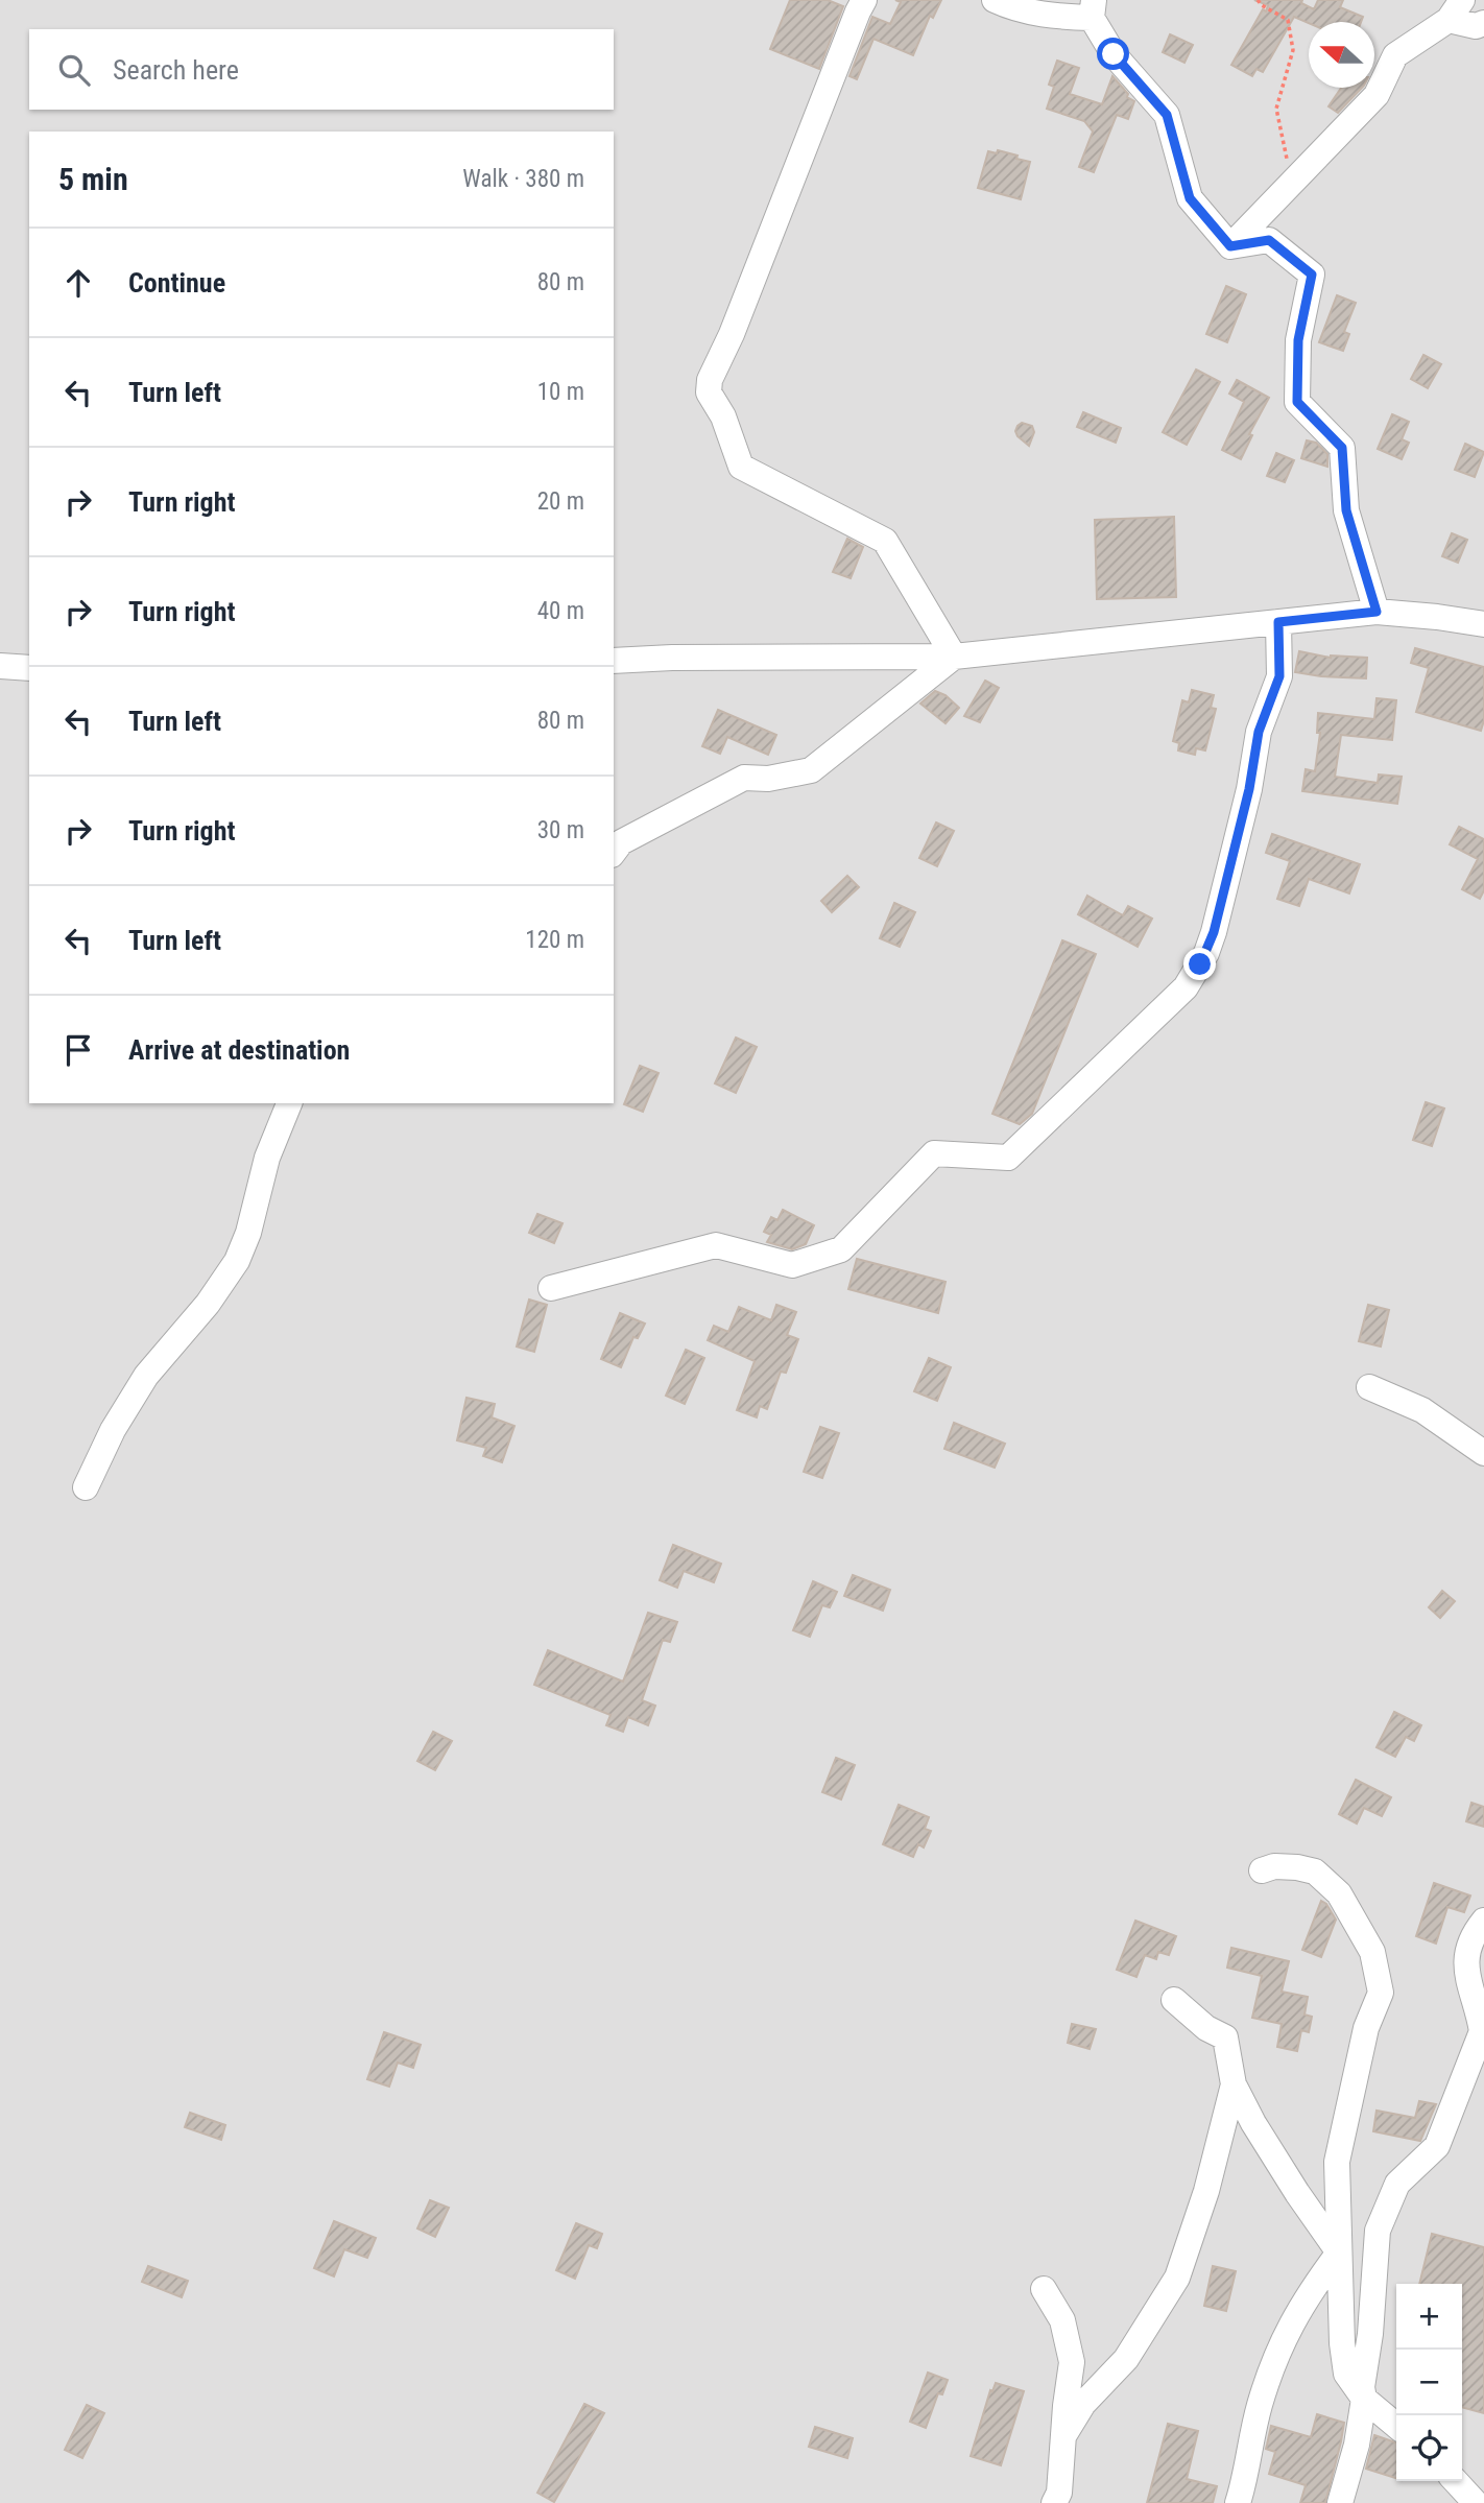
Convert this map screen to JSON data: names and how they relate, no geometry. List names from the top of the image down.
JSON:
{
  "north": "left",
  "page": {
    "search": "Search here",
    "heading": ["5 min", "Walk · 380 m"],
    "list": [
      ["Continue", "80 m"],
      ["Turn left", "10 m"],
      ["Turn right", "20 m"],
      ["Turn right", "40 m"],
      ["Turn left", "80 m"],
      ["Turn right", "30 m"],
      ["Turn left", "120 m"],
      "Arrive at destination"
    ],
    "map_buttons": ["+", "−"]
  }
}
